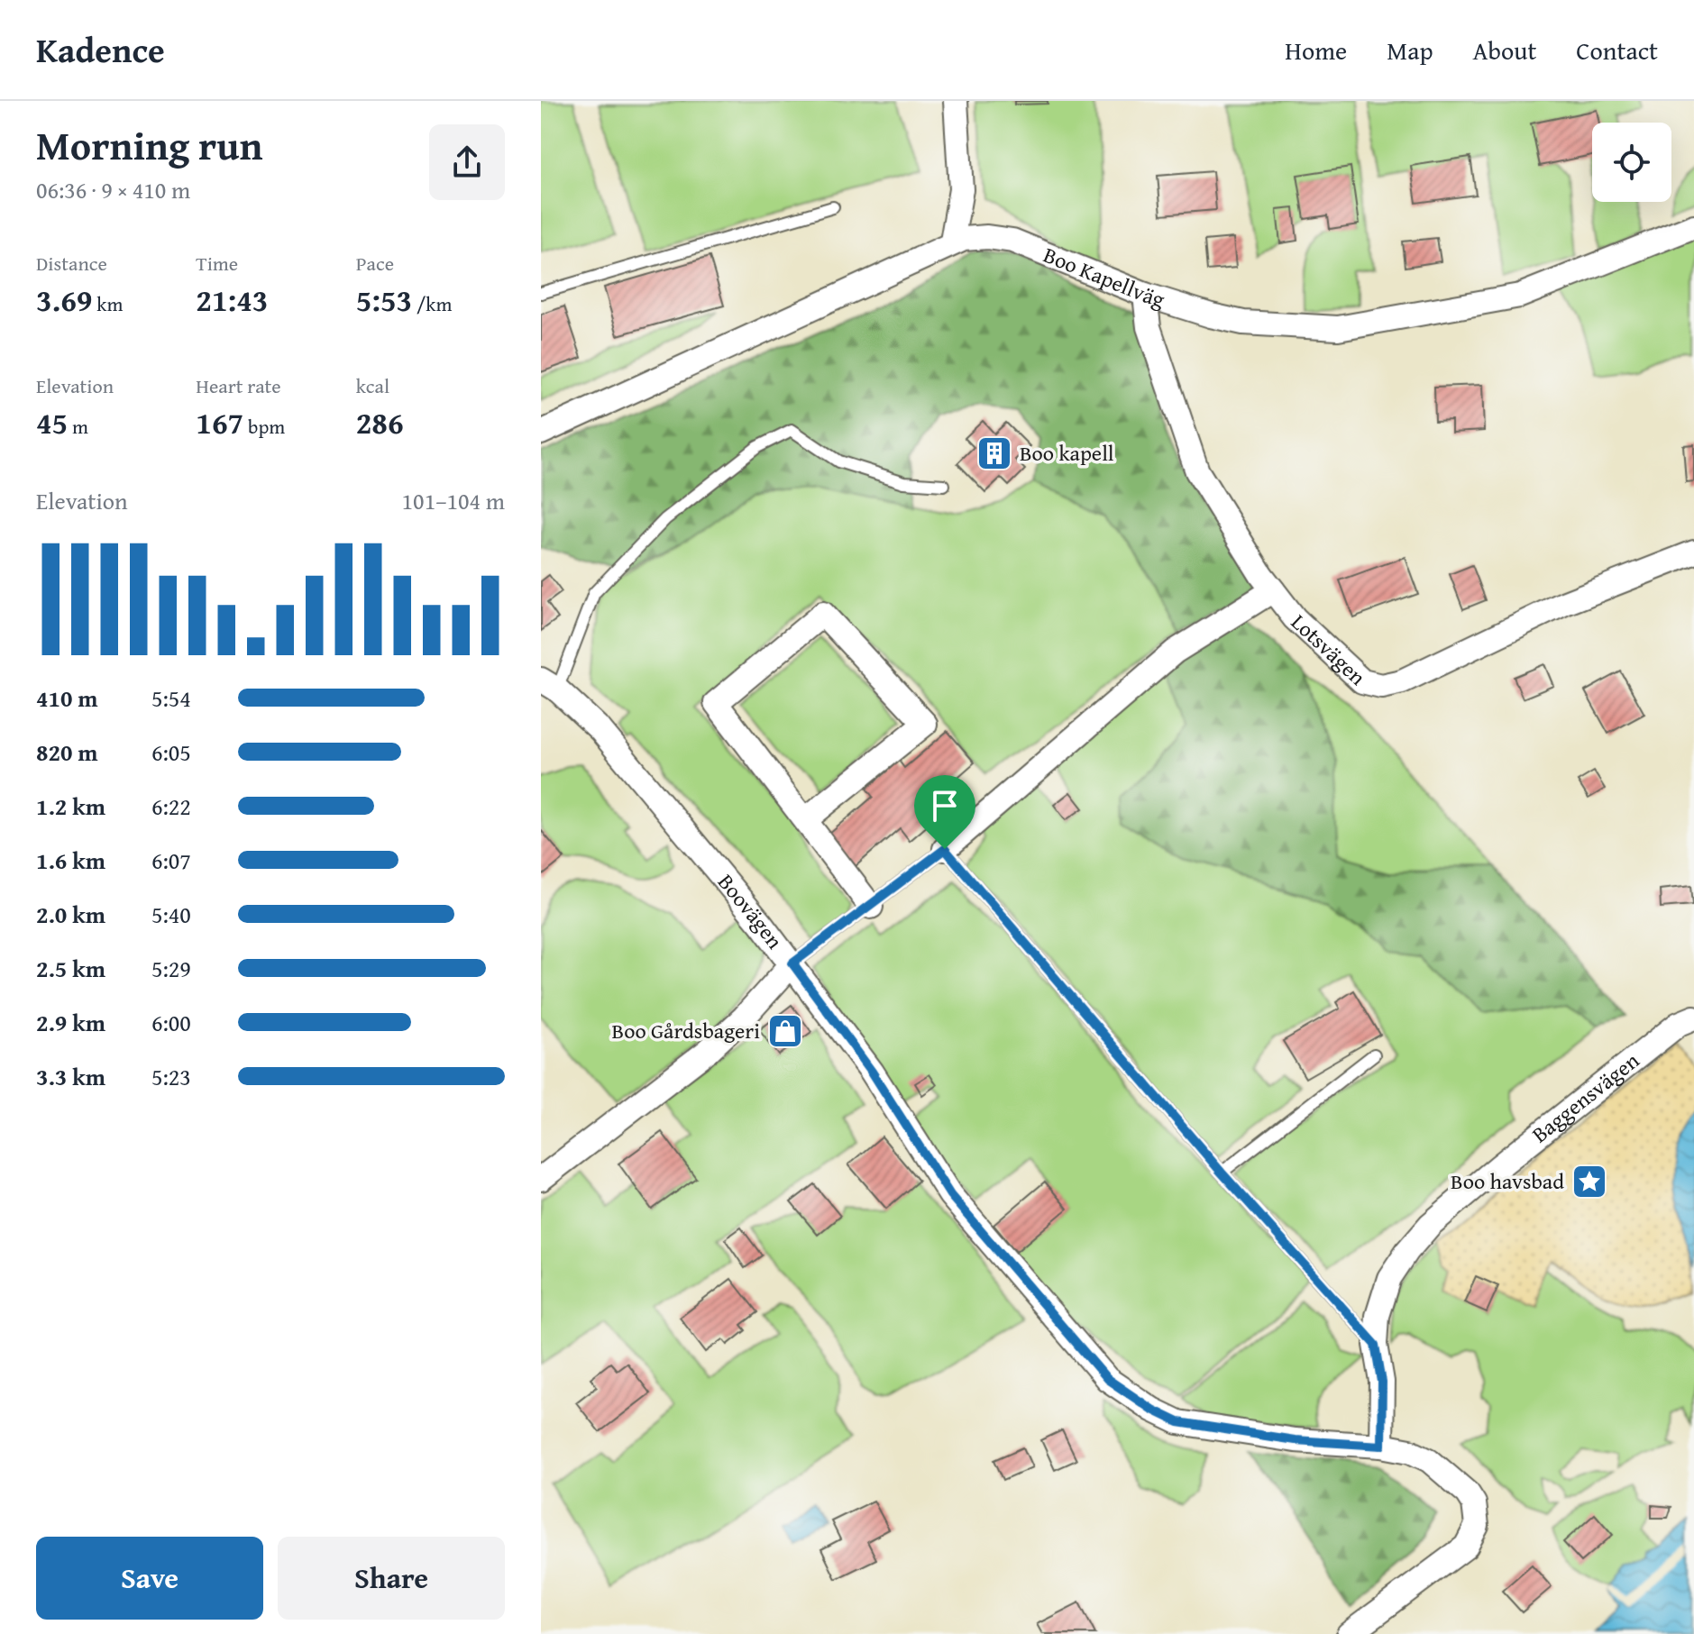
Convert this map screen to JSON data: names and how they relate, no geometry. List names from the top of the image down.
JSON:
{
  "streets": {
    "street": [
      "Boo Kapellväg",
      "Lotsvägen",
      "Boovägen",
      "Baggensvägen"
    ]
  },
  "crossings": [
    ["Boo Kapellväg", "Lotsvägen"],
    ["Boovägen", "Baggensvägen"]
  ],
  "places": {
    "building": ["Boo kapell"],
    "shop": ["Boo Gårdsbageri"],
    "place": ["Boo havsbad"]
  },
  "page": {
    "header": "Kadence",
    "nav": [
      "Home",
      "Map",
      "About",
      "Contact"
    ],
    "heading": ["Morning run", "06:36 · 9 × 410 m"],
    "stats": [
      ["Distance", "3.69 km"],
      ["Time", "21:43"],
      ["Pace", "5:53 /km"],
      ["Elevation", "45 m"],
      ["Heart rate", "167 bpm"],
      ["kcal", "286"]
    ],
    "chart": ["Elevation", "101–104 m"],
    "list": [
      {
        "name": "410 m",
        "note": "5:54"
      },
      {
        "name": "820 m",
        "note": "6:05"
      },
      {
        "name": "1.2 km",
        "note": "6:22"
      },
      {
        "name": "1.6 km",
        "note": "6:07"
      },
      {
        "name": "2.0 km",
        "note": "5:40"
      },
      {
        "name": "2.5 km",
        "note": "5:29"
      },
      {
        "name": "2.9 km",
        "note": "6:00"
      },
      {
        "name": "3.3 km",
        "note": "5:23"
      }
    ],
    "buttons": ["Save", "Share"]
  }
}
